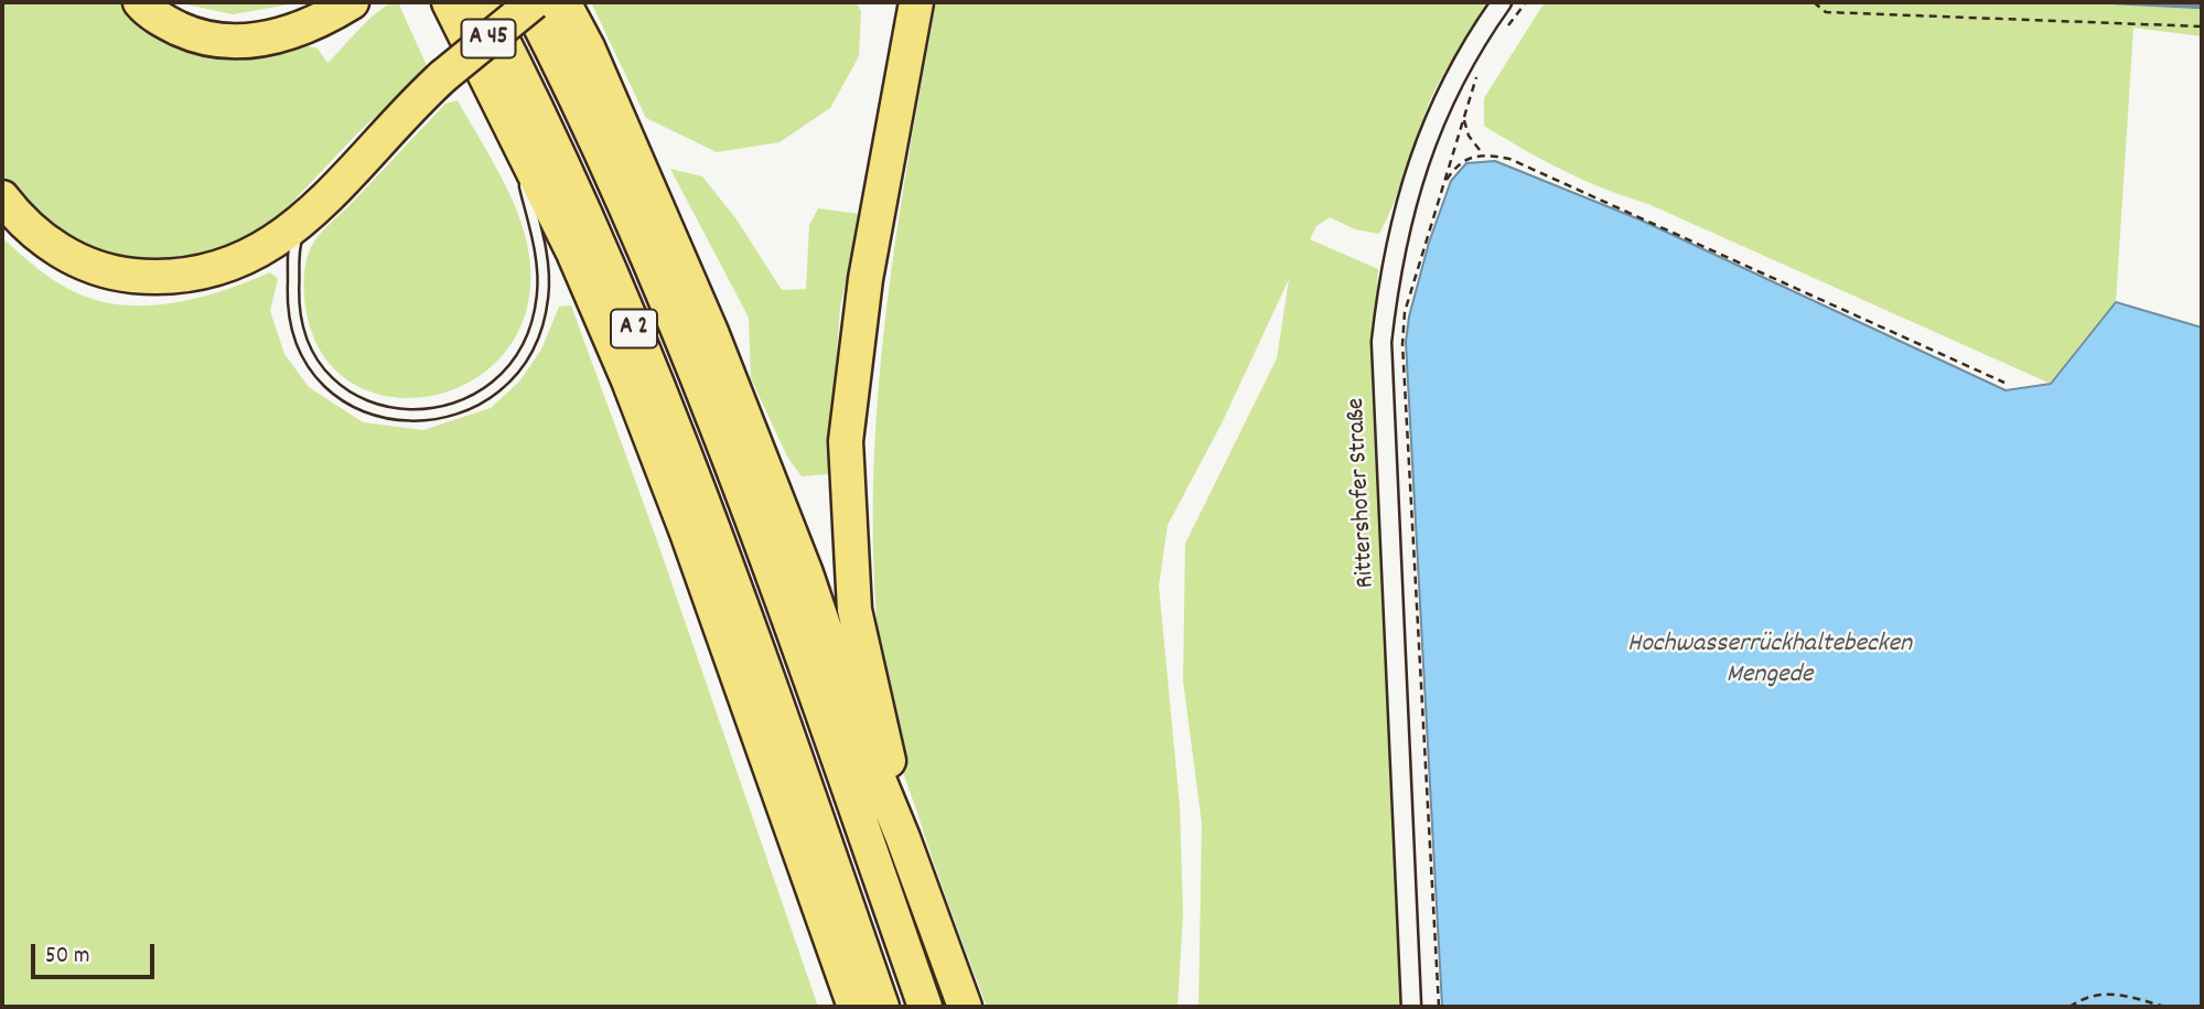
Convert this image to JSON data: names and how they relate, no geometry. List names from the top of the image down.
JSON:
{
  "streets": {
    "highway": ["A 45", "A 2"],
    "street": ["Rittershofer Straße"]
  },
  "crossings": [
    ["A 45", "A 2"]
  ],
  "water": ["Hochwasserrückhaltebecken Mengede"],
  "scale_bar": "50 m"
}
